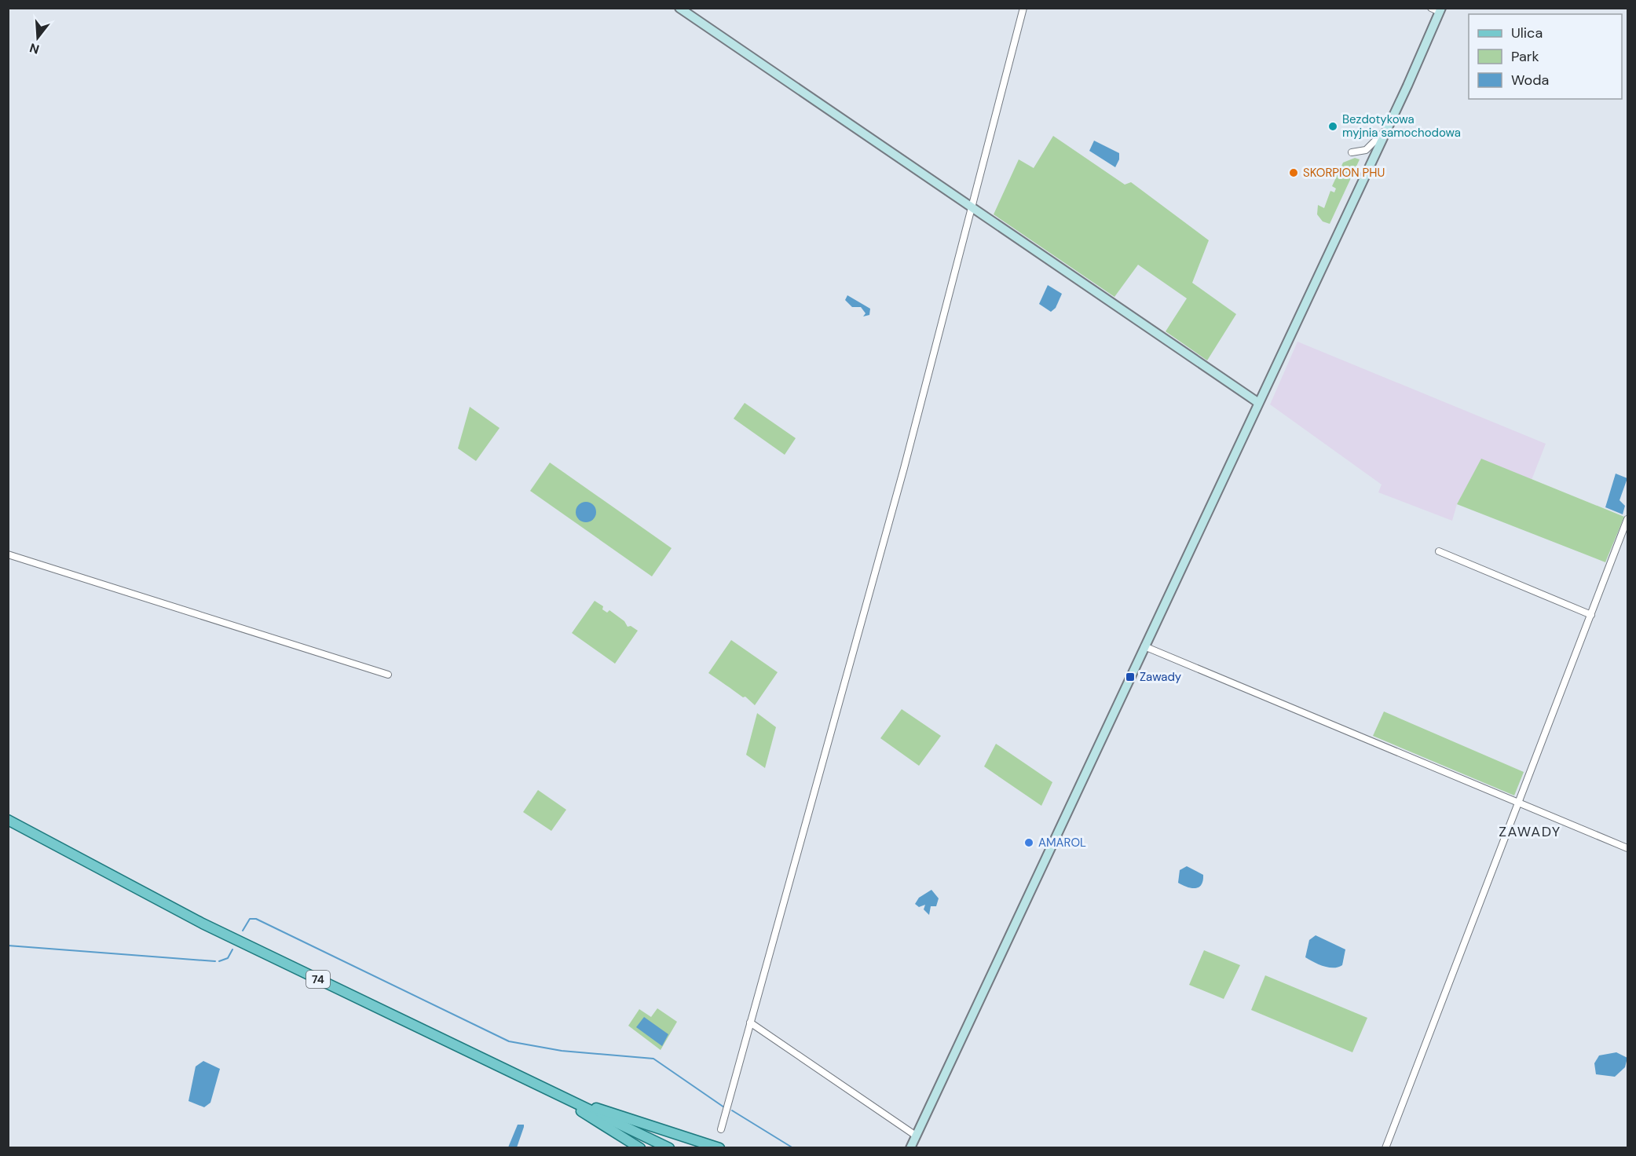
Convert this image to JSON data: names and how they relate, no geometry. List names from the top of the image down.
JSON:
{
  "streets": {
    "main road": ["74"]
  },
  "districts": ["ZAWADY"],
  "places": {
    "other": ["Bezdotykowa myjnia samochodowa", "SKORPION PHU", "AMAROL"],
    "transit": ["Zawady"]
  },
  "legend": ["Ulica", "Park", "Woda"],
  "north": "bottom"
}
